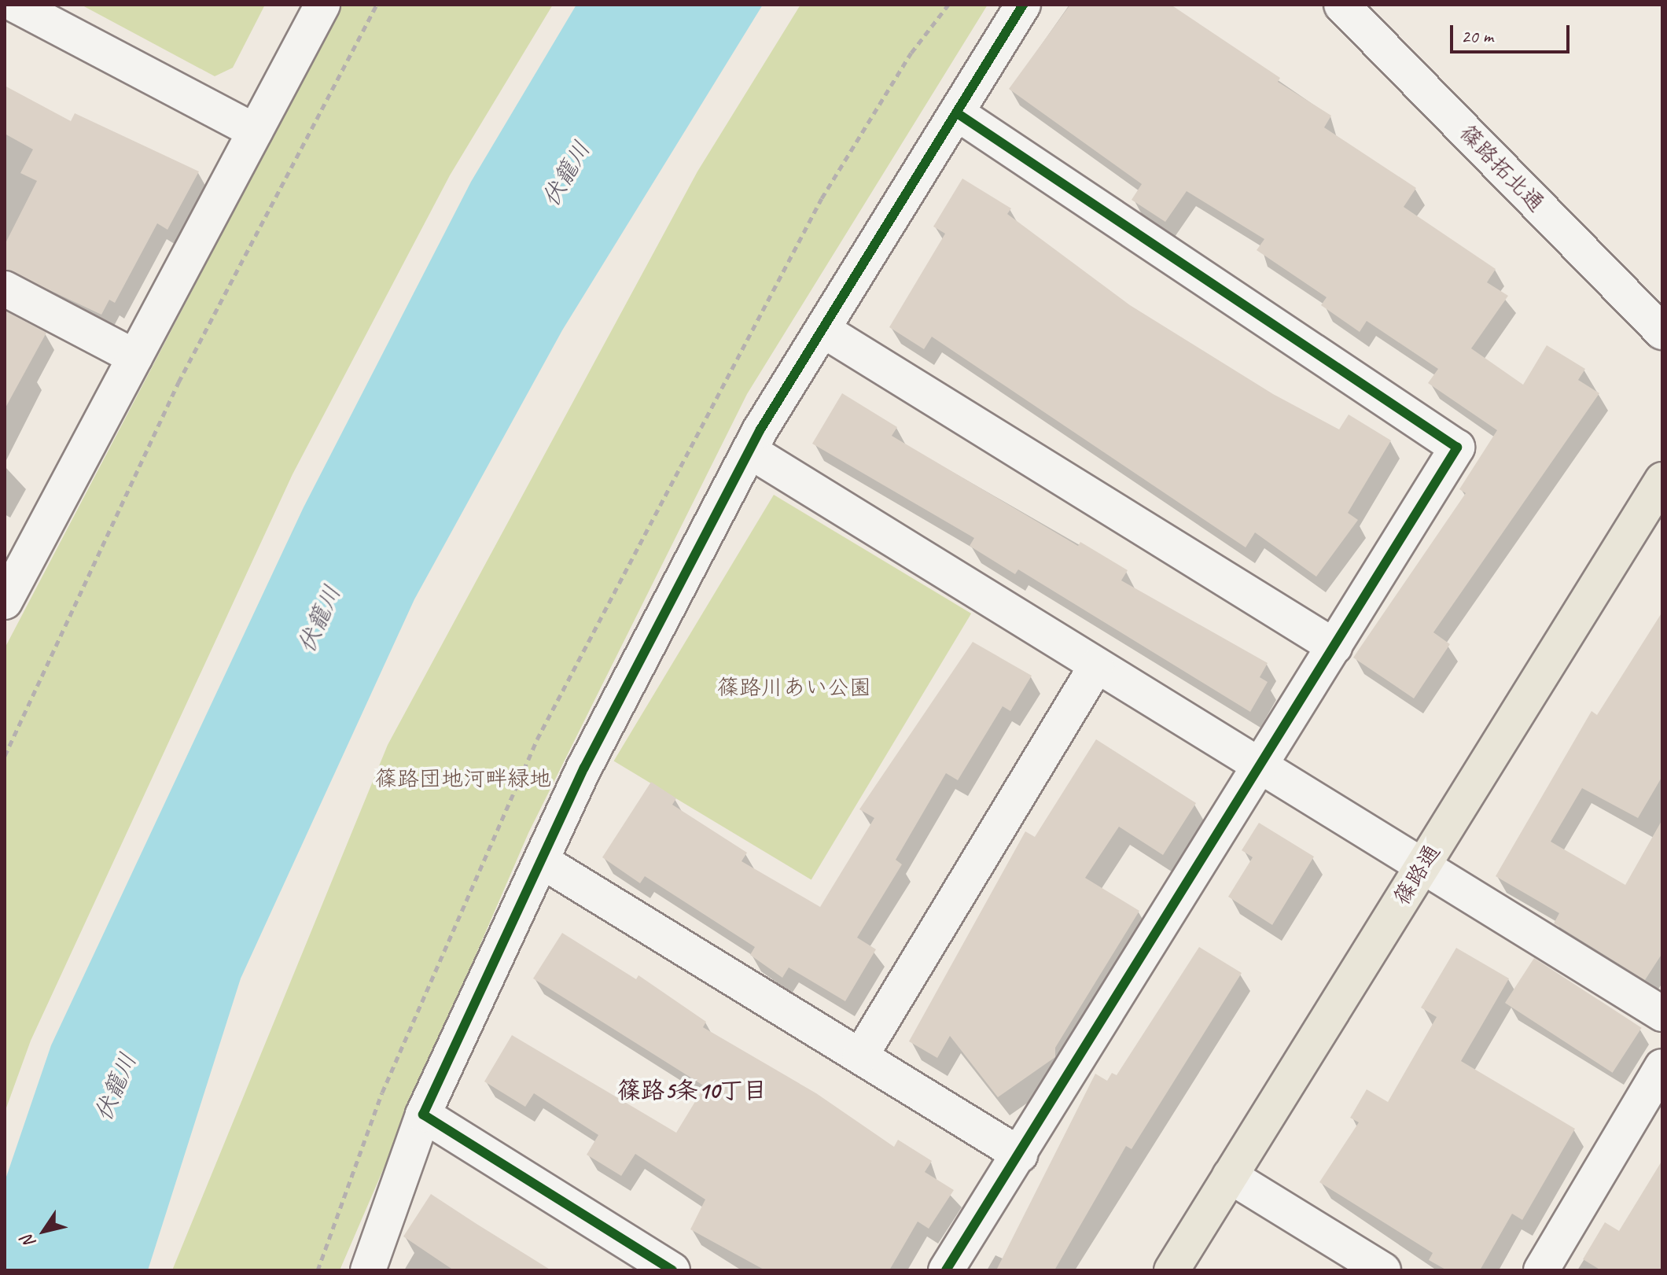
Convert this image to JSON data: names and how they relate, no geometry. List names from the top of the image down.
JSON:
{
  "streets": {
    "main road": ["篠路通"],
    "street": ["篠路拓北通"]
  },
  "districts": ["篠路5条10丁目"],
  "water": ["伏籠川"],
  "parks": ["篠路川あい公園", "篠路団地河畔緑地"],
  "scale_bar": "20 m",
  "north": "bottom left"
}
